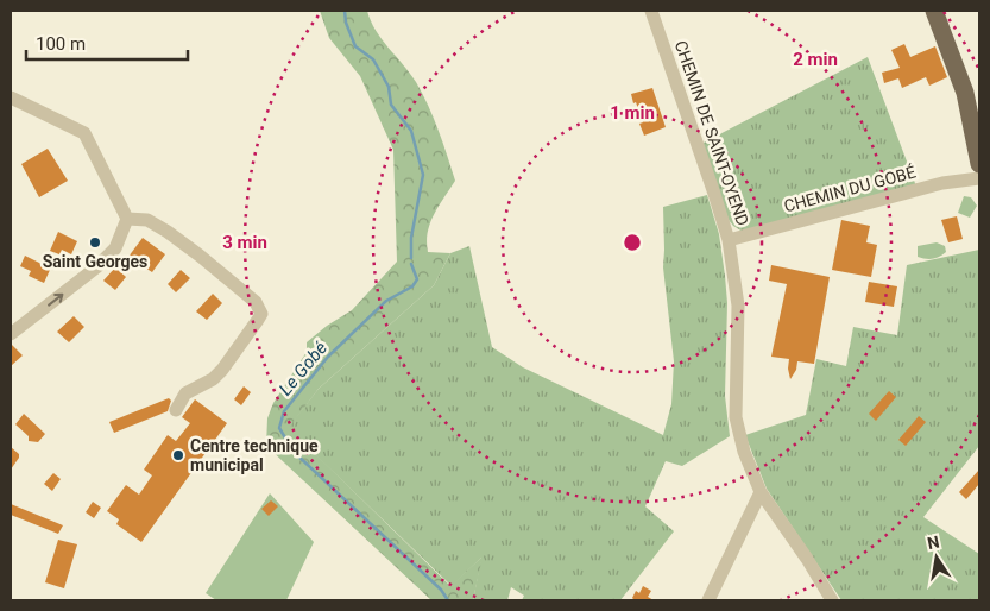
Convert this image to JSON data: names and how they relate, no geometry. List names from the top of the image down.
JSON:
{
  "streets": {
    "street": ["CHEMIN DE SAINT-OYEND", "CHEMIN DU GOBÉ"]
  },
  "crossings": [
    ["CHEMIN DE SAINT-OYEND", "CHEMIN DU GOBÉ"]
  ],
  "water": ["Le Gobé"],
  "places": ["Saint Georges", "Centre technique municipal"],
  "scale_bar": "100 m",
  "north": "top",
  "rings": ["2 min", "1 min", "3 min"]
}
